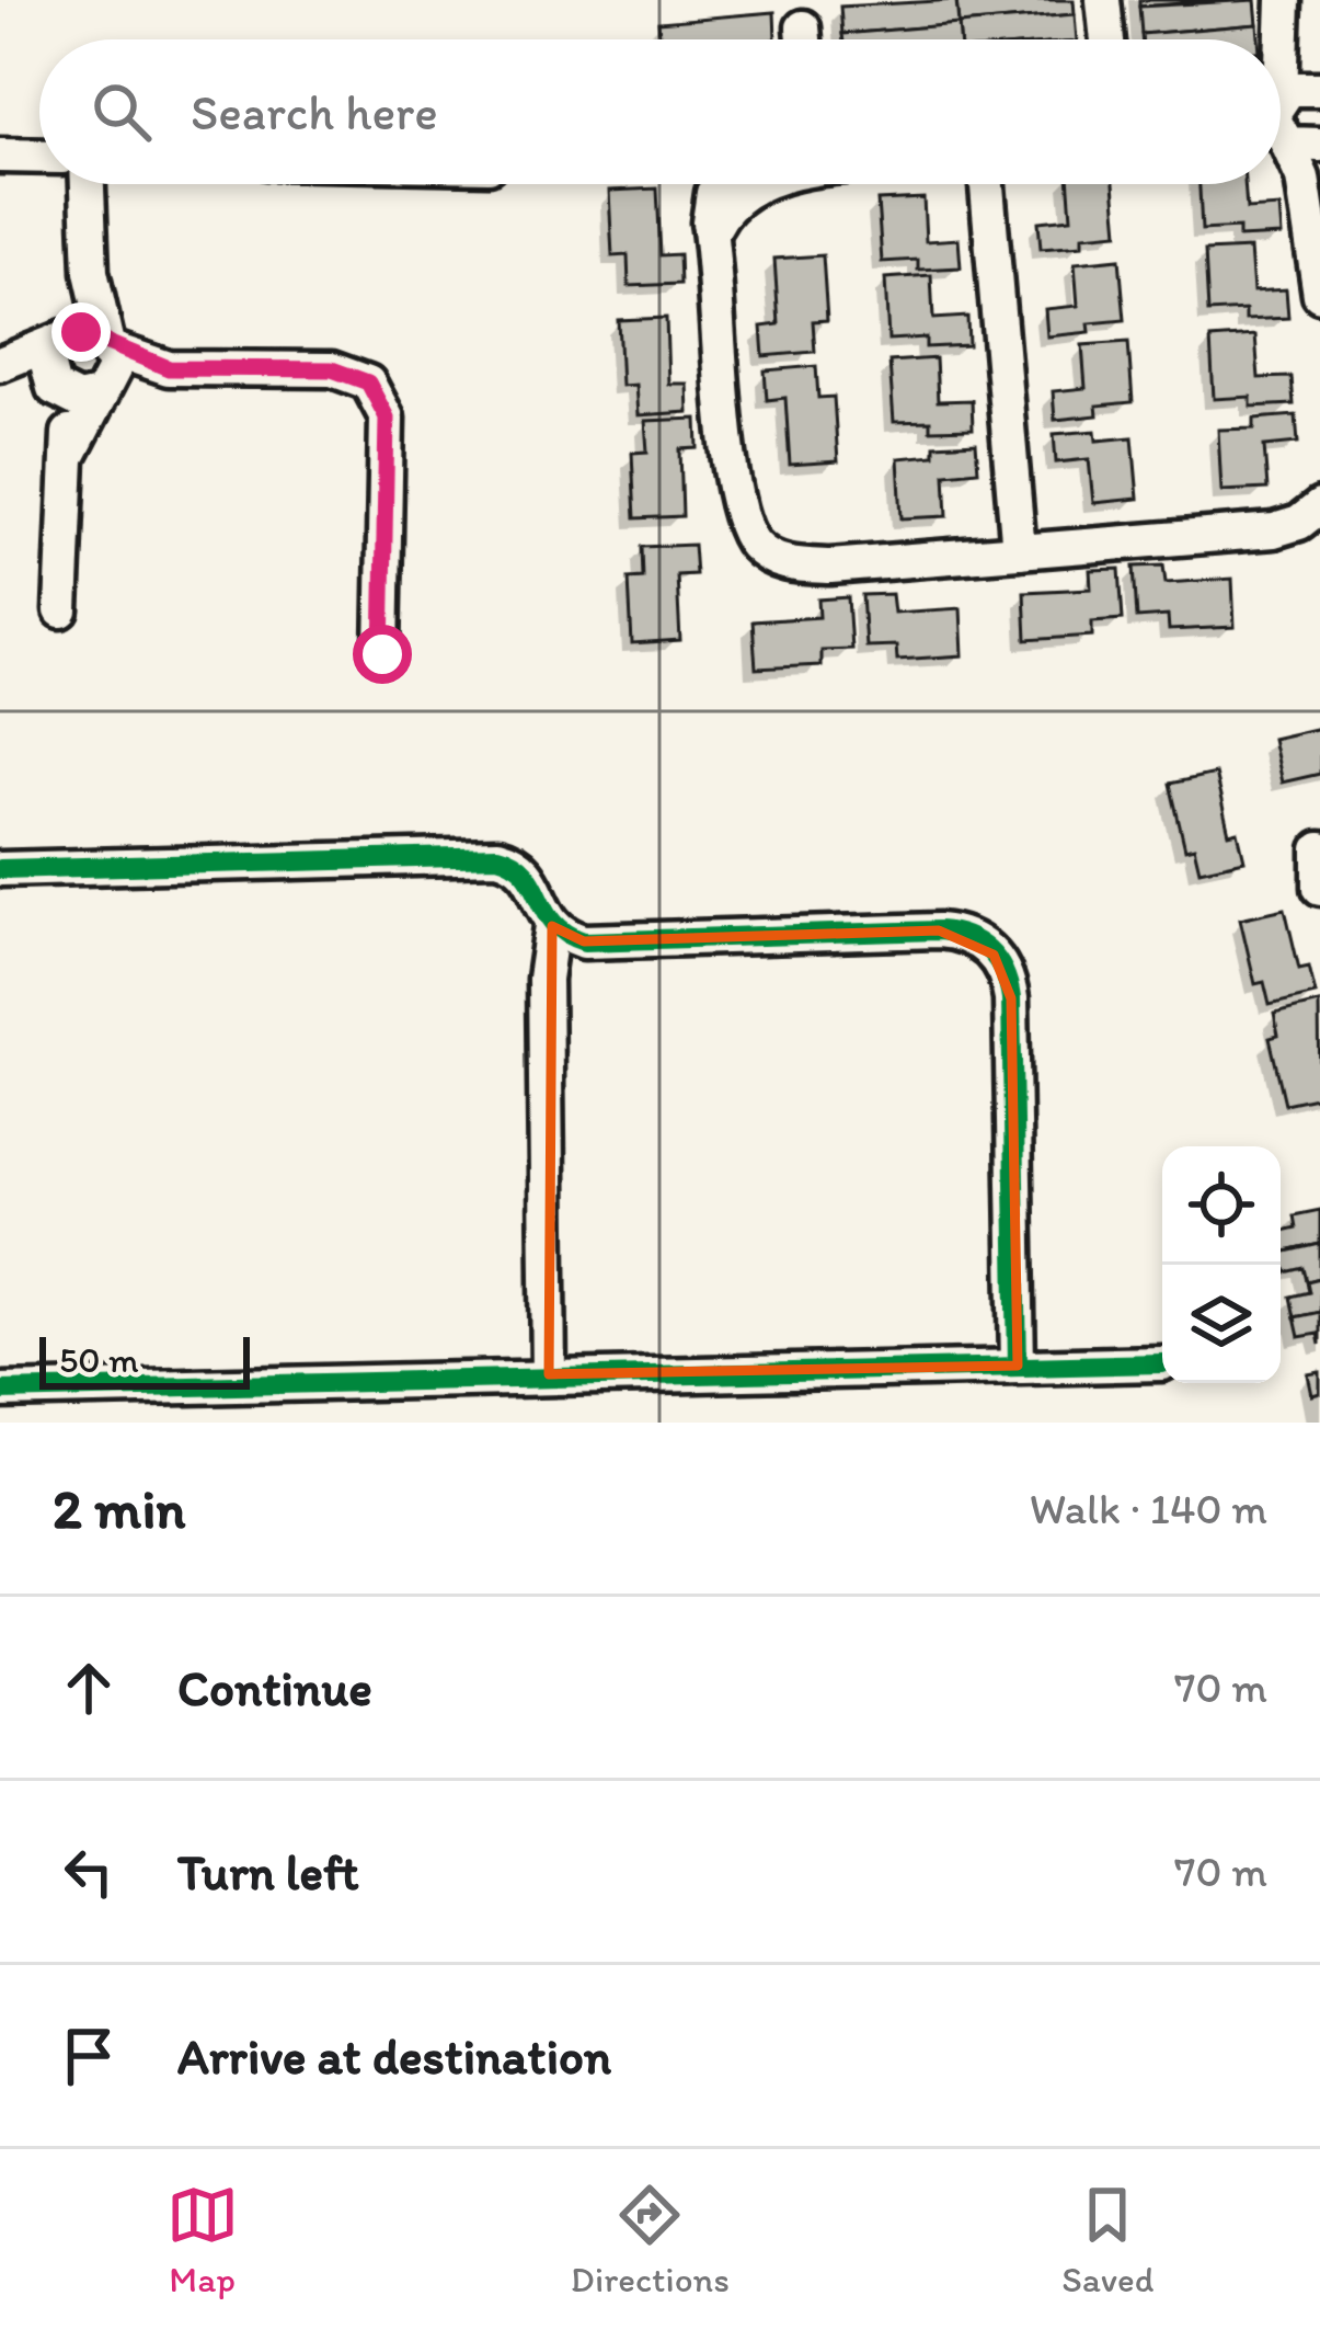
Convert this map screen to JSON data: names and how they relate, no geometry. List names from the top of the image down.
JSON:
{
  "scale_bar": "50 m",
  "page": {
    "search": "Search here",
    "scale": "50 m",
    "heading": ["2 min", "Walk · 140 m"],
    "list": [
      ["Continue", "70 m"],
      ["Turn left", "70 m"],
      "Arrive at destination"
    ],
    "nav": ["Map", "Directions", "Saved"]
  }
}
